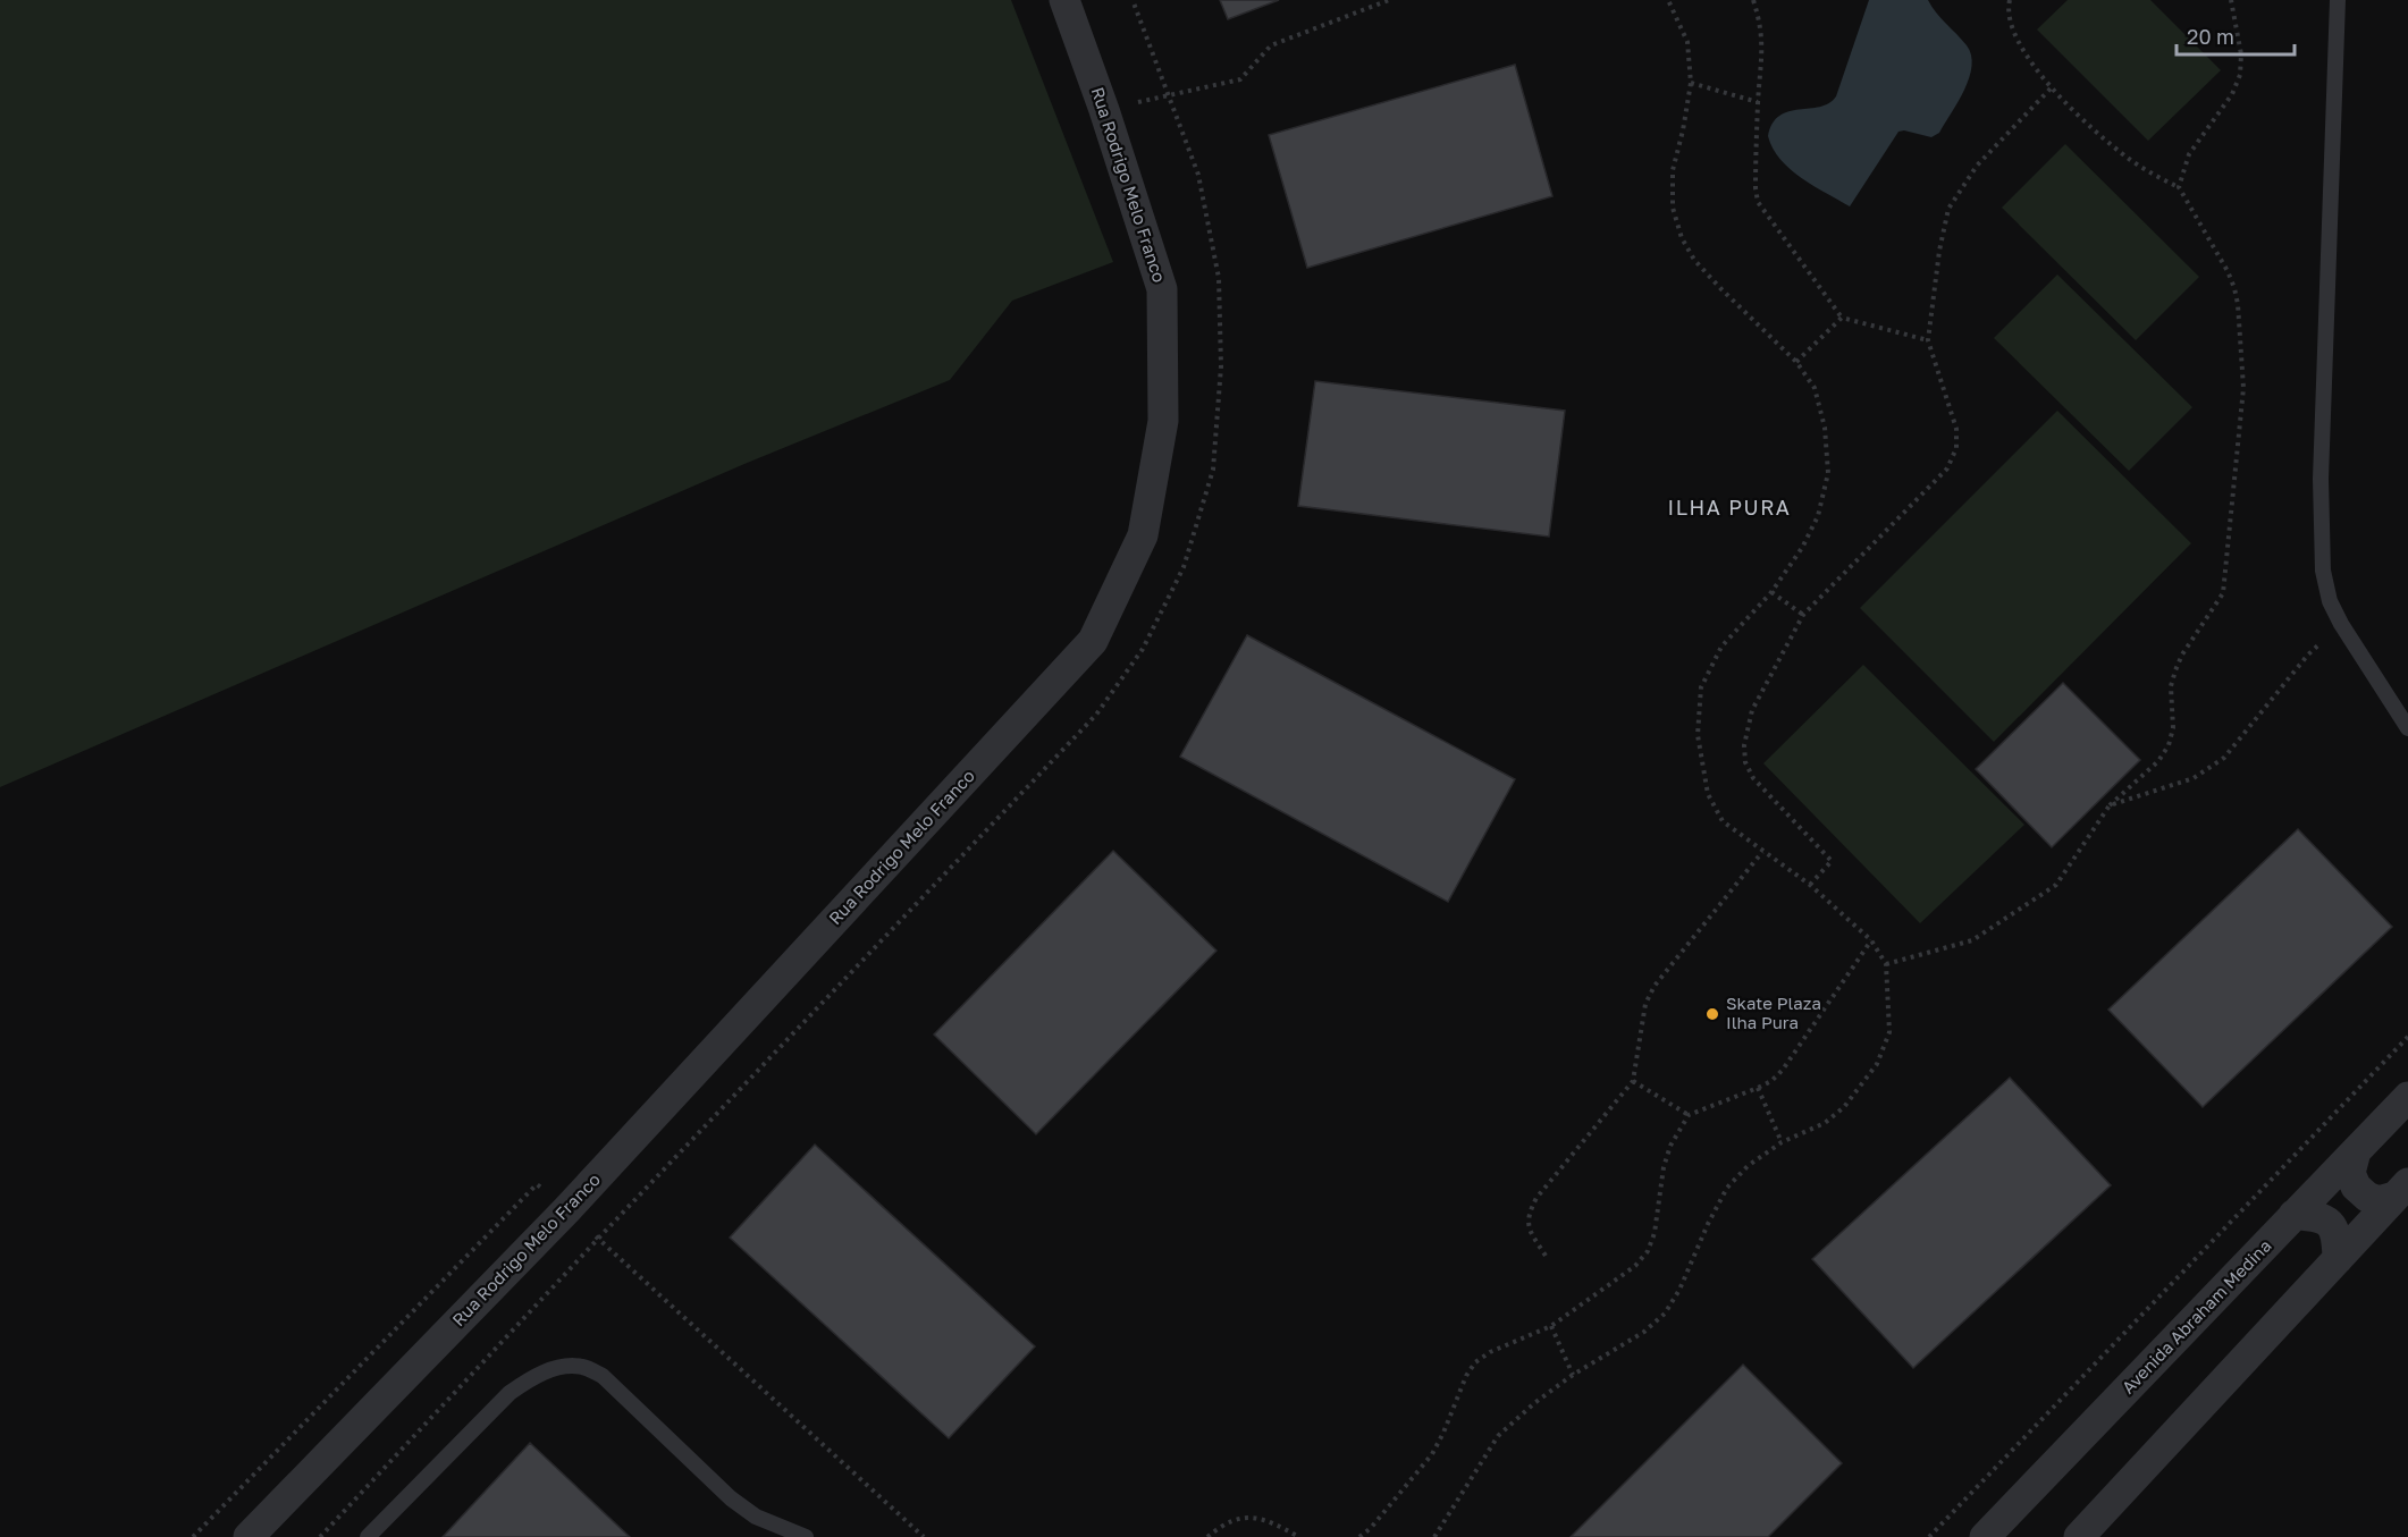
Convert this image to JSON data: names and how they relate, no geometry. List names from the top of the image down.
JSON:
{
  "streets": {
    "street": ["Rua Rodrigo Melo Franco", "Avenida Abraham Medina"]
  },
  "districts": ["ILHA PURA"],
  "places": ["Skate Plaza Ilha Pura"],
  "scale_bar": "20 m"
}
